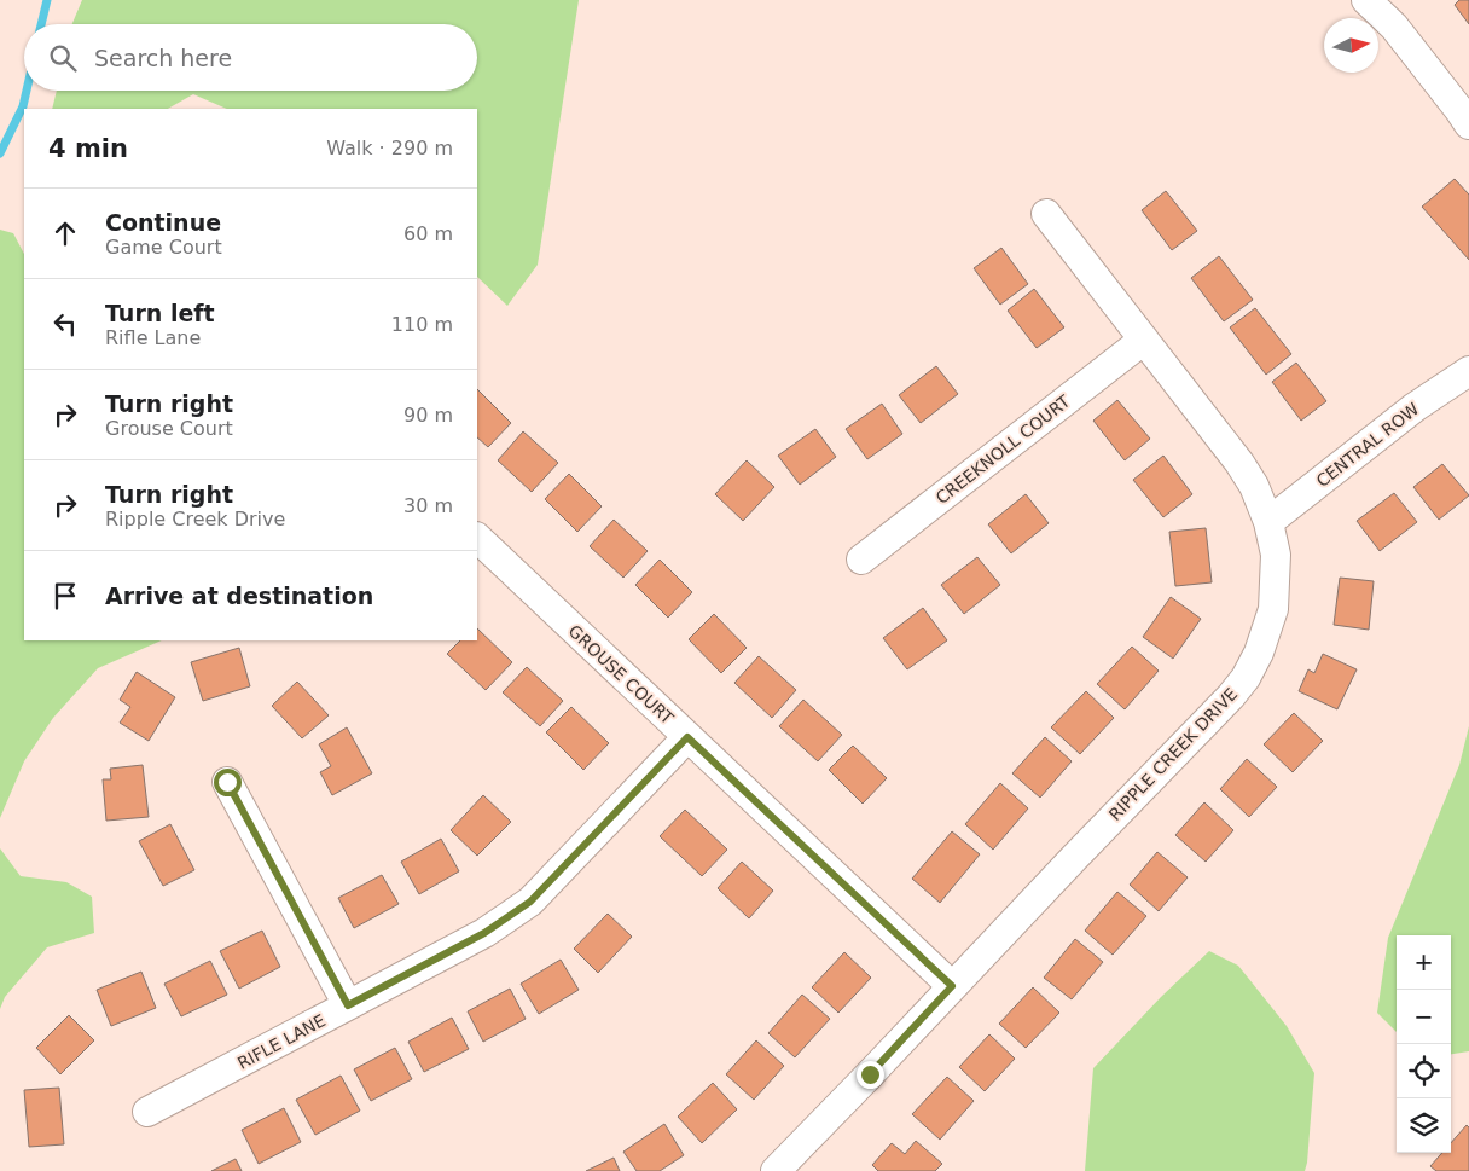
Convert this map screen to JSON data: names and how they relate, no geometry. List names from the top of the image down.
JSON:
{
  "streets": {
    "street": [
      "CENTRAL ROW",
      "CREEKNOLL COURT",
      "GROUSE COURT",
      "RIPPLE CREEK DRIVE",
      "RIFLE LANE"
    ]
  },
  "crossings": [
    ["CENTRAL ROW", "RIPPLE CREEK DRIVE"],
    ["CREEKNOLL COURT", "RIPPLE CREEK DRIVE"],
    ["GROUSE COURT", "RIPPLE CREEK DRIVE"],
    ["GROUSE COURT", "RIFLE LANE"]
  ],
  "north": "right",
  "page": {
    "search": "Search here",
    "heading": ["4 min", "Walk · 290 m"],
    "list": [
      ["Continue", "Game Court", "60 m"],
      ["Turn left", "Rifle Lane", "110 m"],
      ["Turn right", "Grouse Court", "90 m"],
      ["Turn right", "Ripple Creek Drive", "30 m"],
      "Arrive at destination"
    ],
    "map_buttons": ["+", "−"]
  }
}
